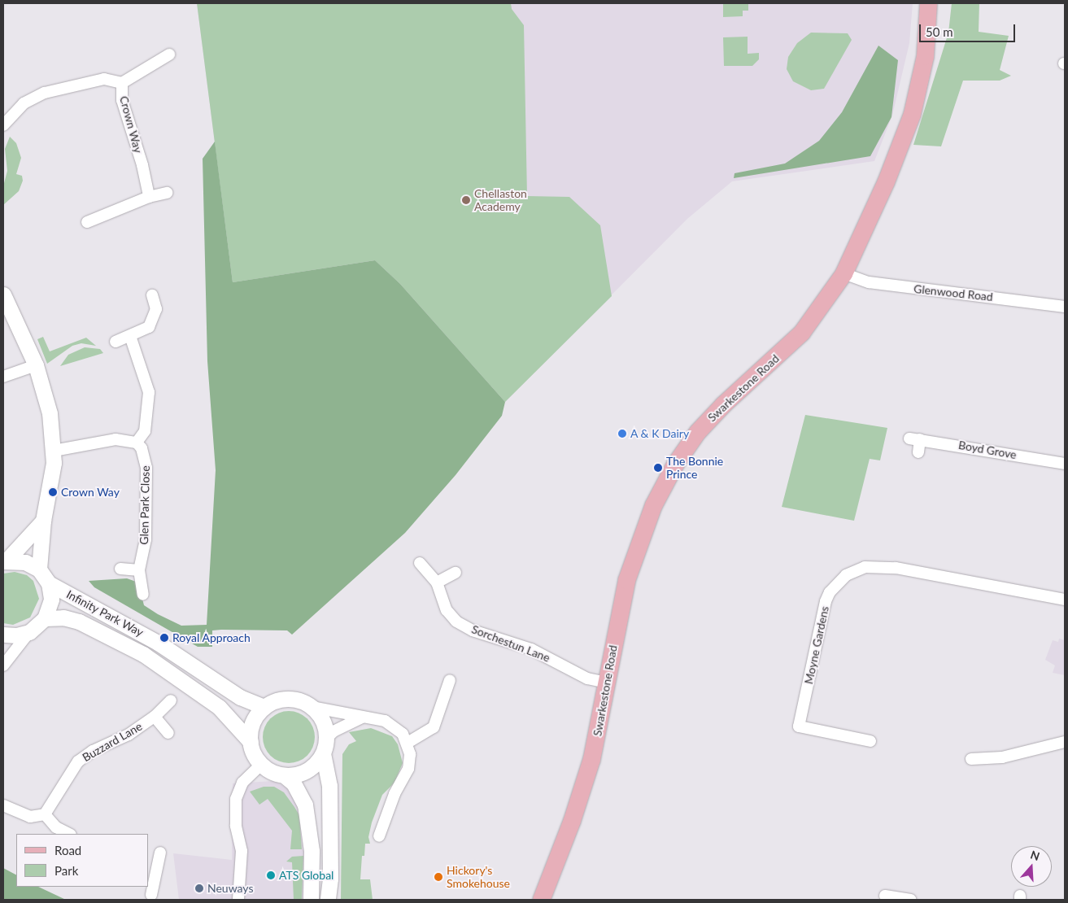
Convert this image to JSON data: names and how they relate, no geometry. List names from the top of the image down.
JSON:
{
  "streets": {
    "main road": ["Swarkestone Road"],
    "street": [
      "Crown Way",
      "Glenwood Road",
      "Boyd Grove",
      "Glen Park Close",
      "Infinity Park Way",
      "Sorchestun Lane",
      "Moyne Gardens",
      "Buzzard Lane"
    ]
  },
  "crossings": [
    ["Glenwood Road", "Swarkestone Road"],
    ["Swarkestone Road", "Sorchestun Lane"]
  ],
  "places": [
    "Chellaston Academy",
    "A & K Dairy",
    "The Bonnie Prince",
    "Crown Way",
    "Royal Approach",
    "ATS Global",
    "Hickory's Smokehouse",
    "Neuways"
  ],
  "legend": ["Road", "Park"],
  "scale_bar": "50 m",
  "north": "top"
}
